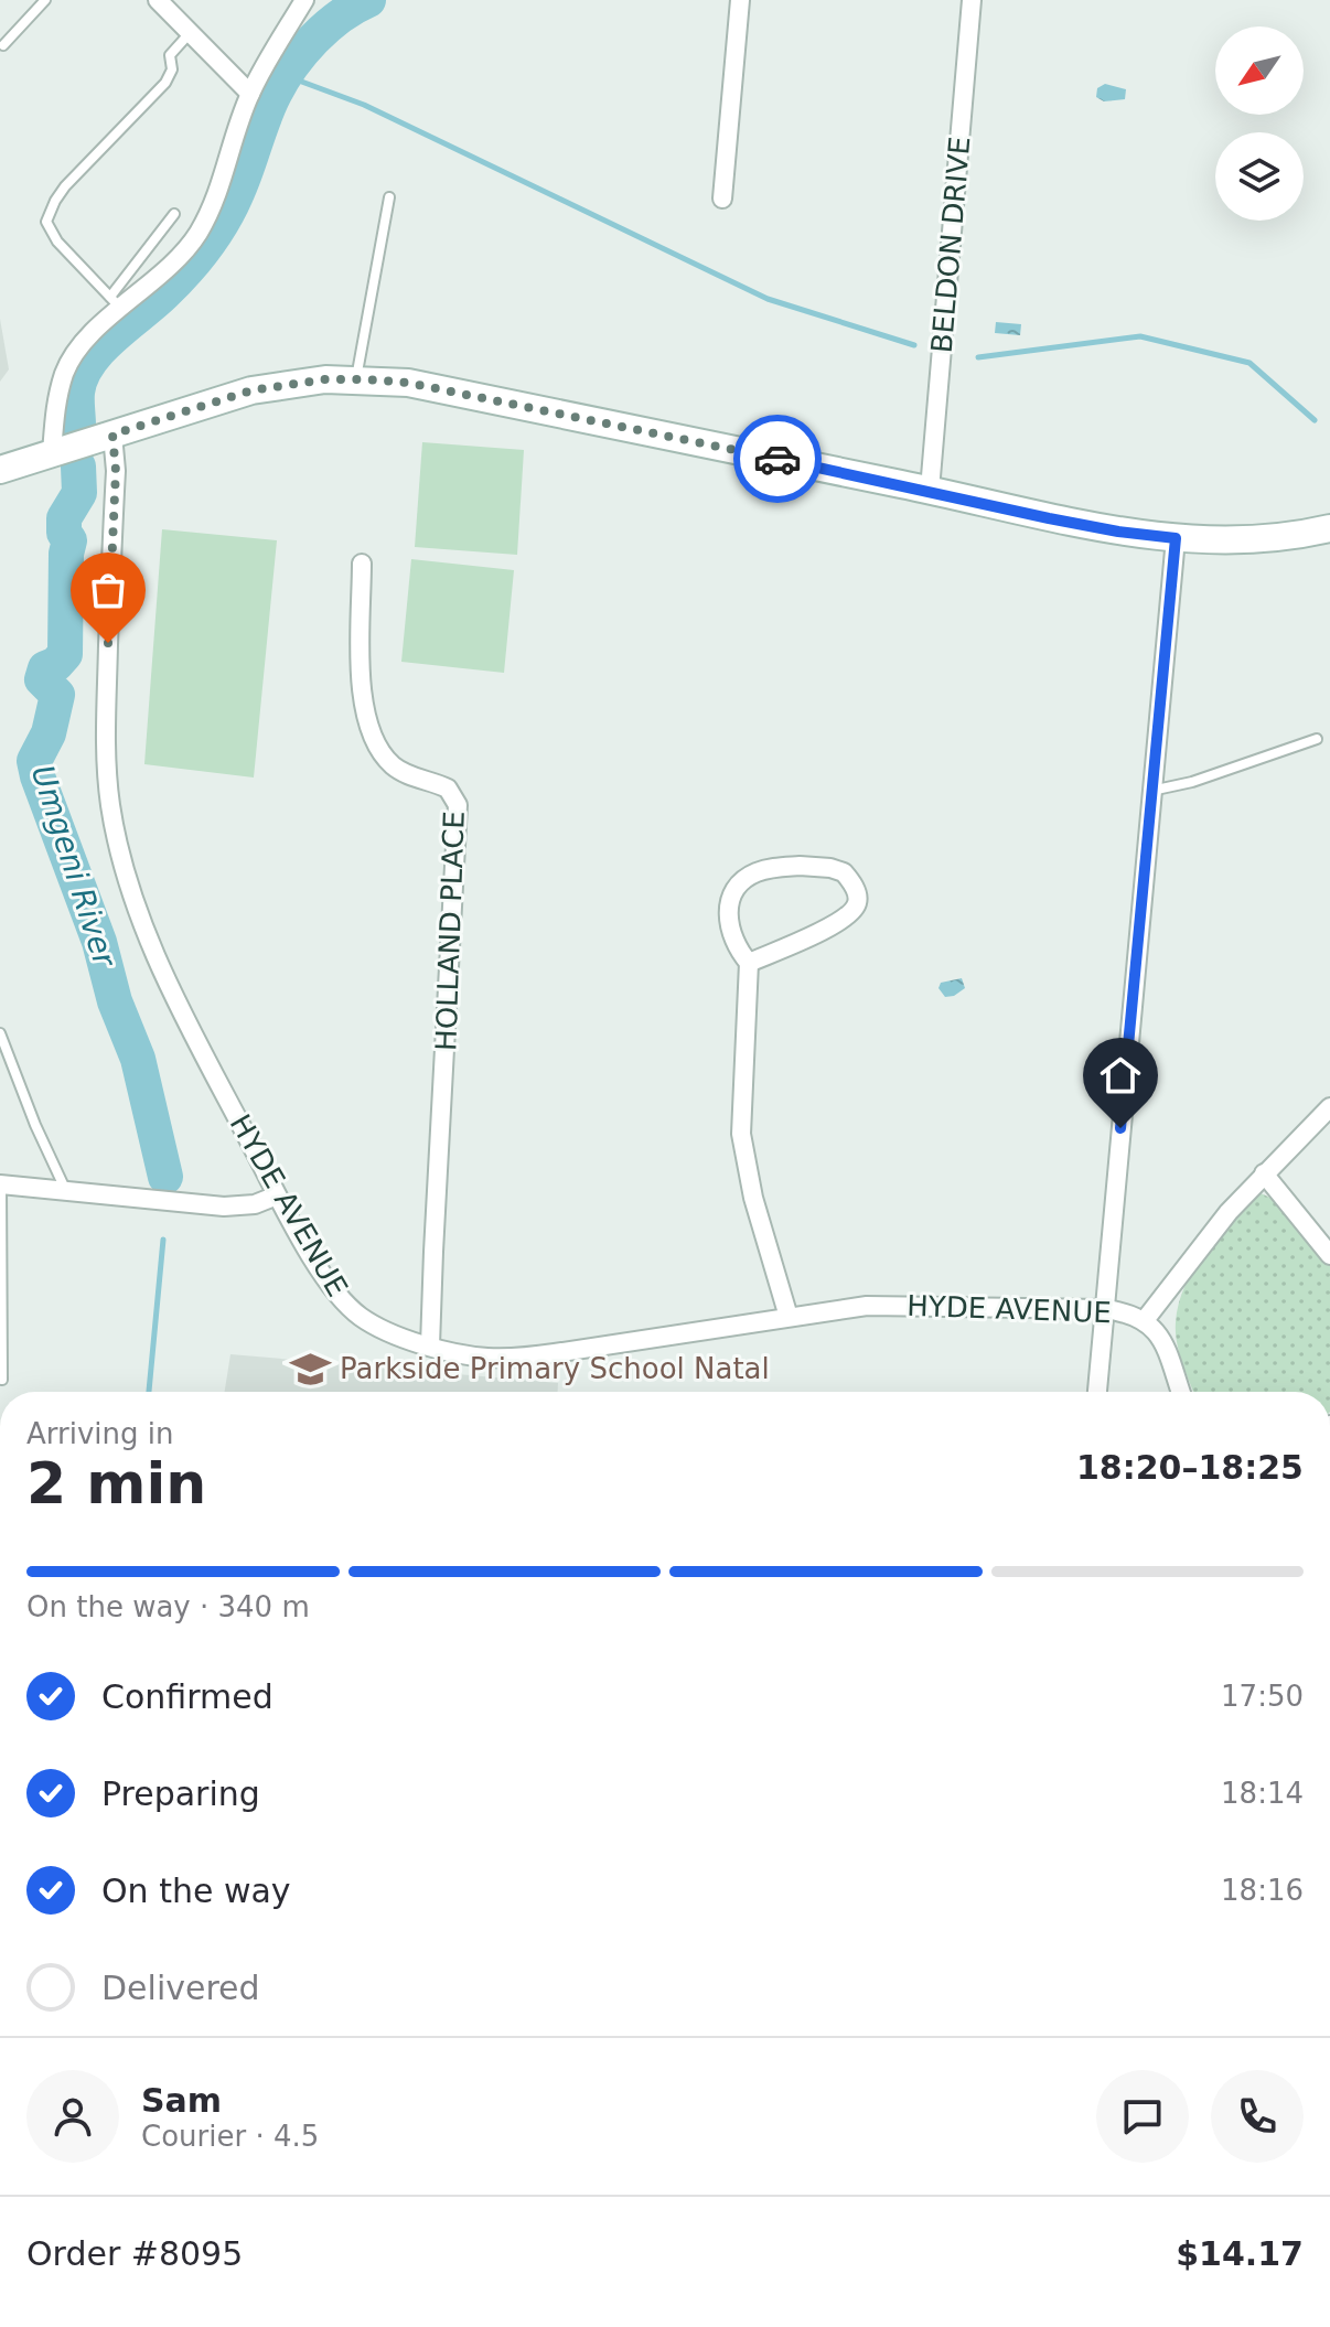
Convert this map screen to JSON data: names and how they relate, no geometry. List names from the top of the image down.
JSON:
{
  "streets": {
    "street": ["BELDON DRIVE", "HOLLAND PLACE", "HYDE AVENUE"]
  },
  "crossings": [
    ["HOLLAND PLACE", "HYDE AVENUE"]
  ],
  "water": ["Umgeni River"],
  "places": {
    "school or university": ["Parkside Primary School Natal"]
  },
  "north": "bottom left",
  "page": {
    "heading": ["2 min", "Arriving in", "18:20–18:25"],
    "panel": [
      "Sam",
      "Courier · 4.5",
      "Order #8095",
      "$14.17"
    ],
    "bar": "On the way · 340 m",
    "list": [
      ["Confirmed", "17:50"],
      ["Preparing", "18:14"],
      ["On the way", "18:16"],
      "Delivered"
    ]
  }
}
